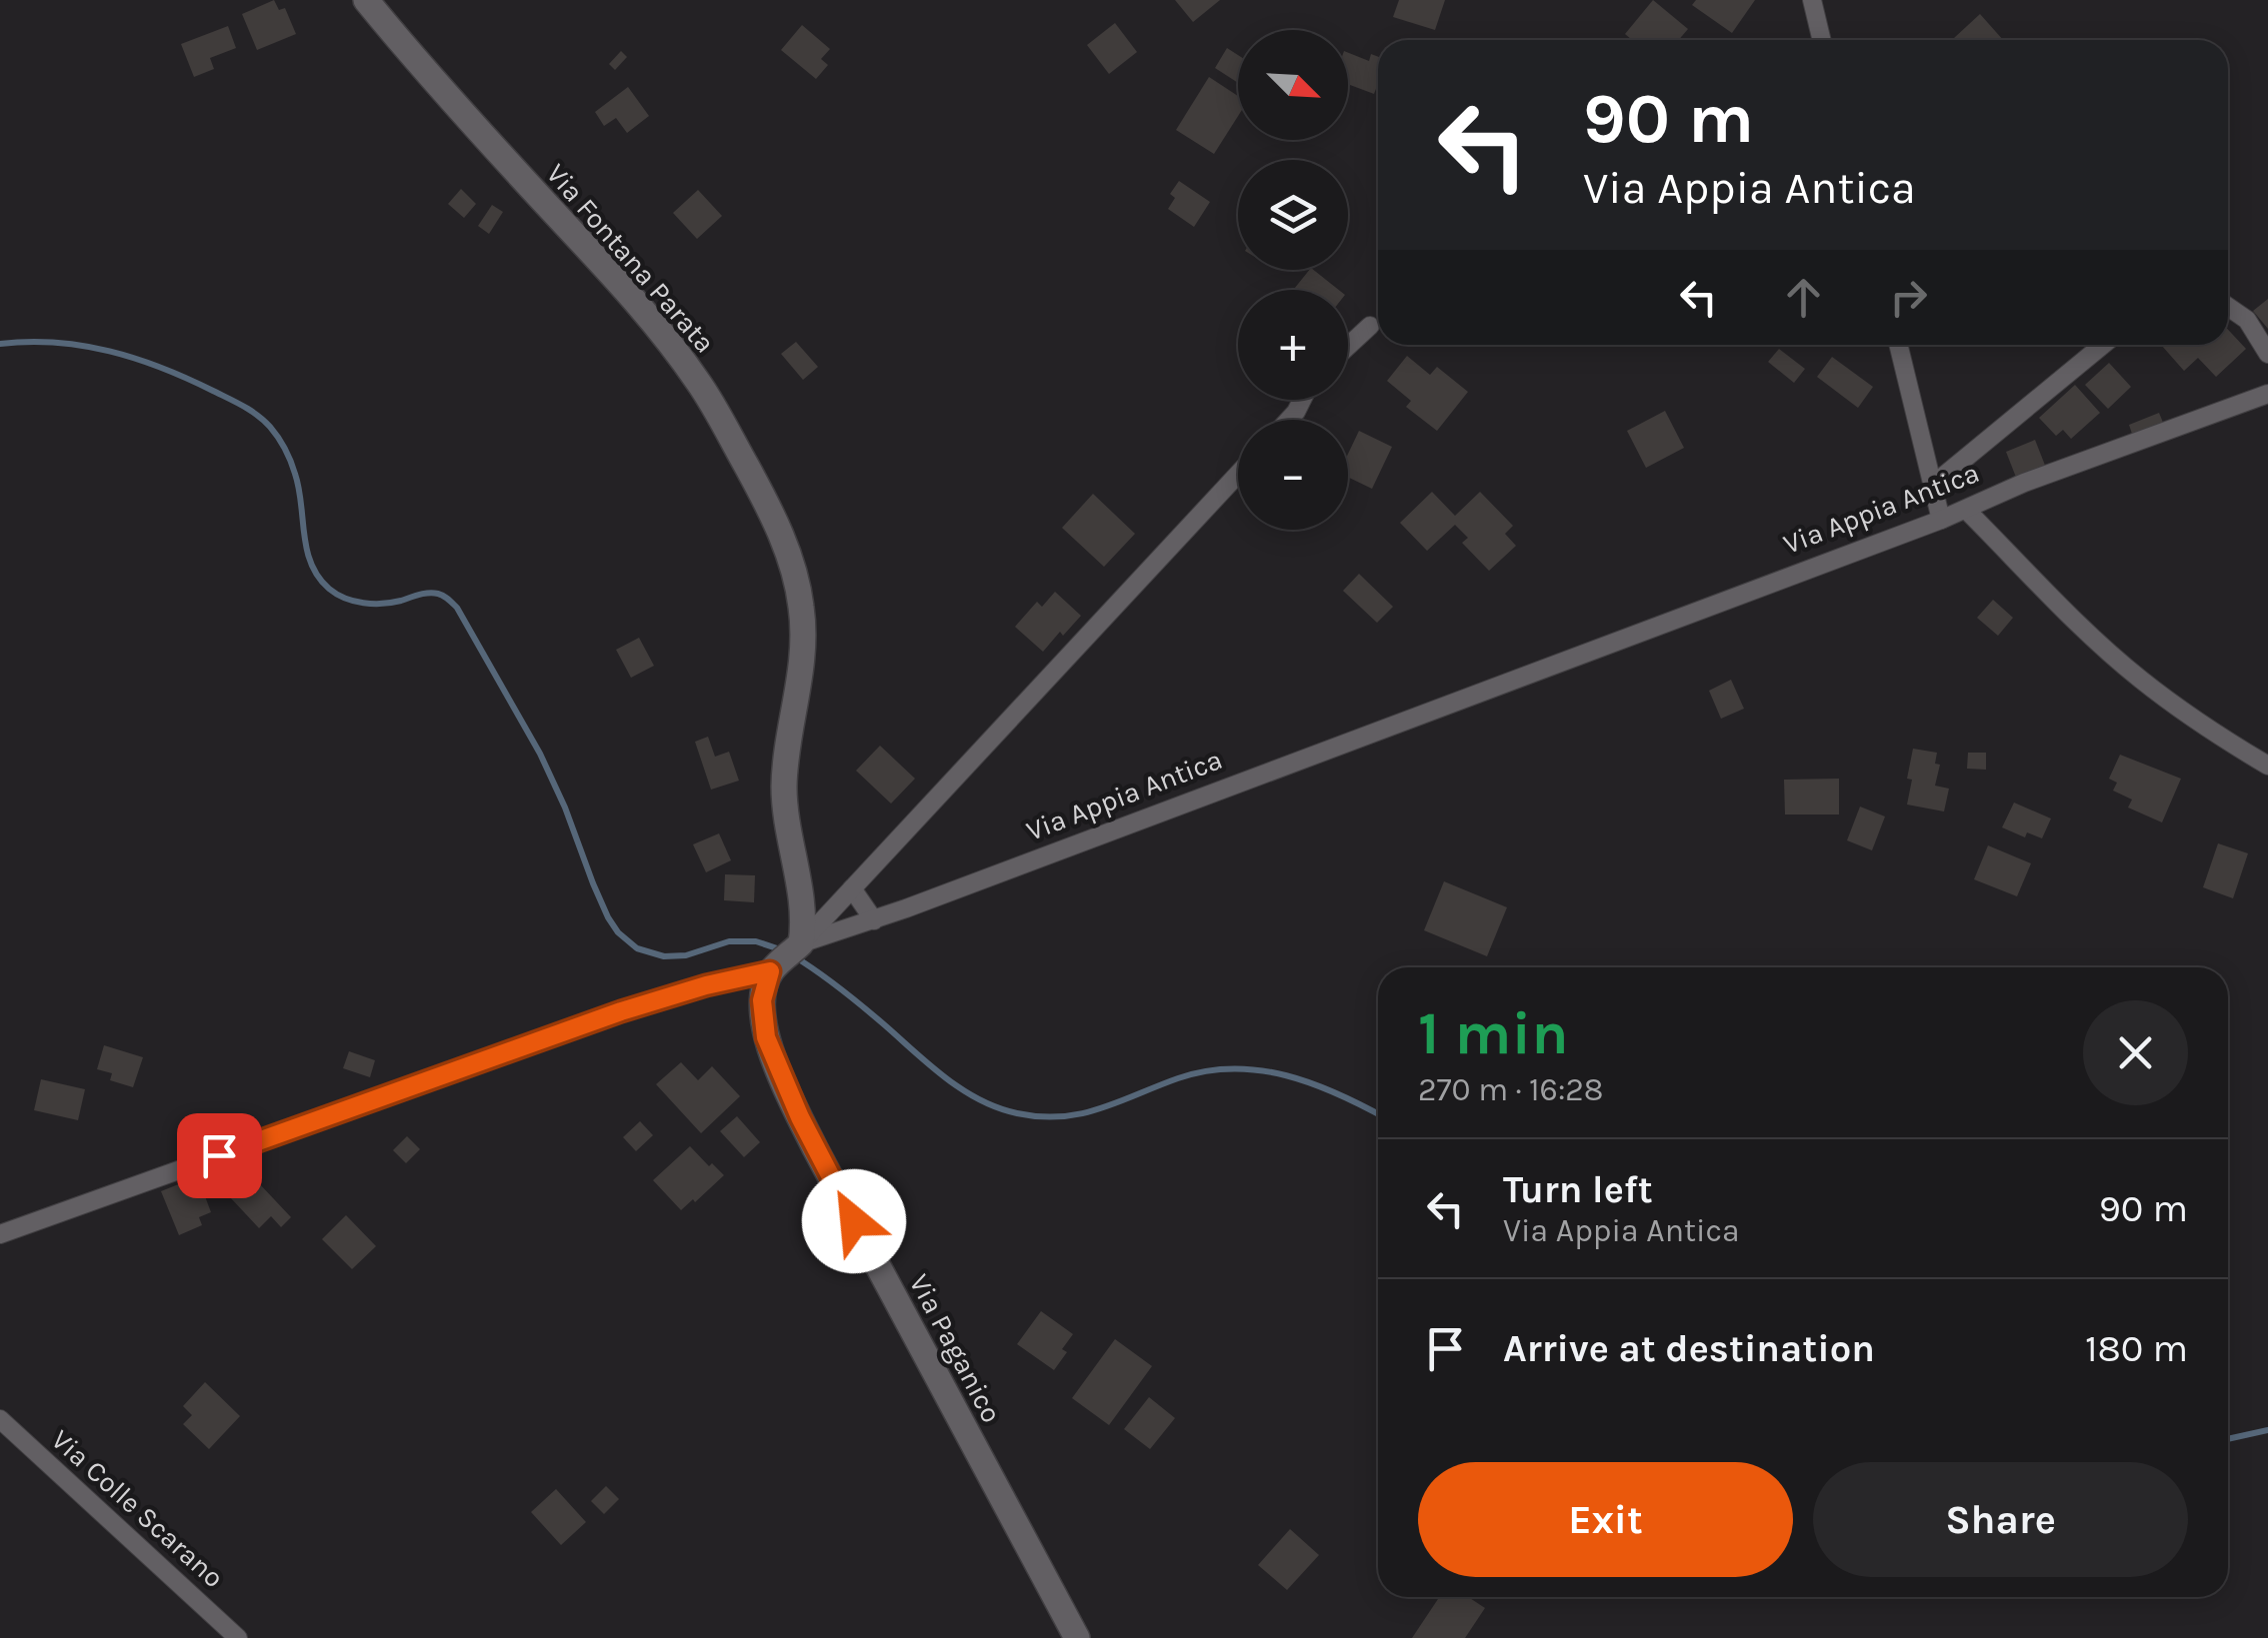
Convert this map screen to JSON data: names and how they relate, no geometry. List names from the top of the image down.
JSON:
{
  "streets": {
    "street": [
      "Via Fontana Parata",
      "Via Appia Antica",
      "Via Paganico",
      "Via Colle Scarano"
    ]
  },
  "crossings": [
    ["Via Fontana Parata", "Via Appia Antica"],
    ["Via Appia Antica", "Via Paganico"]
  ],
  "north": "bottom right",
  "page": {
    "map_buttons": ["+", "−"],
    "turn": ["90 m", "Via Appia Antica"],
    "heading": ["1 min", "270 m · 16:28"],
    "list": [
      {
        "name": "Turn left",
        "note": "Via Appia Antica",
        "value": "90 m"
      },
      {
        "name": "Arrive at destination",
        "value": "180 m"
      }
    ],
    "buttons": ["Exit", "Share"]
  }
}
